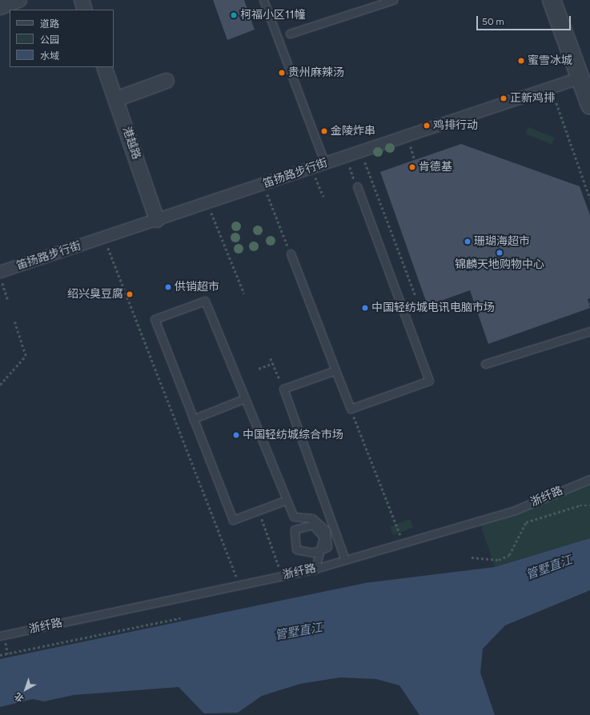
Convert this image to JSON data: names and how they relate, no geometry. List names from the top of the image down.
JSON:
{
  "streets": {
    "street": ["港越路", "笛扬路步行街"],
    "lane": ["浙纤路"]
  },
  "crossings": [
    ["港越路", "笛扬路步行街"]
  ],
  "water": ["管墅直江"],
  "places": [
    "柯福小区11幢",
    "蜜雪冰城",
    "贵州麻辣汤",
    "正新鸡排",
    "鸡排行动",
    "金陵炸串",
    "肯德基",
    "珊瑚海超市",
    "锦麟天地购物中心",
    "供销超市",
    "绍兴臭豆腐",
    "中国轻纺城电讯电脑市场",
    "中国轻纺城综合市场"
  ],
  "legend": ["道路", "公园", "水域"],
  "scale_bar": "50 m",
  "north": "bottom left"
}
